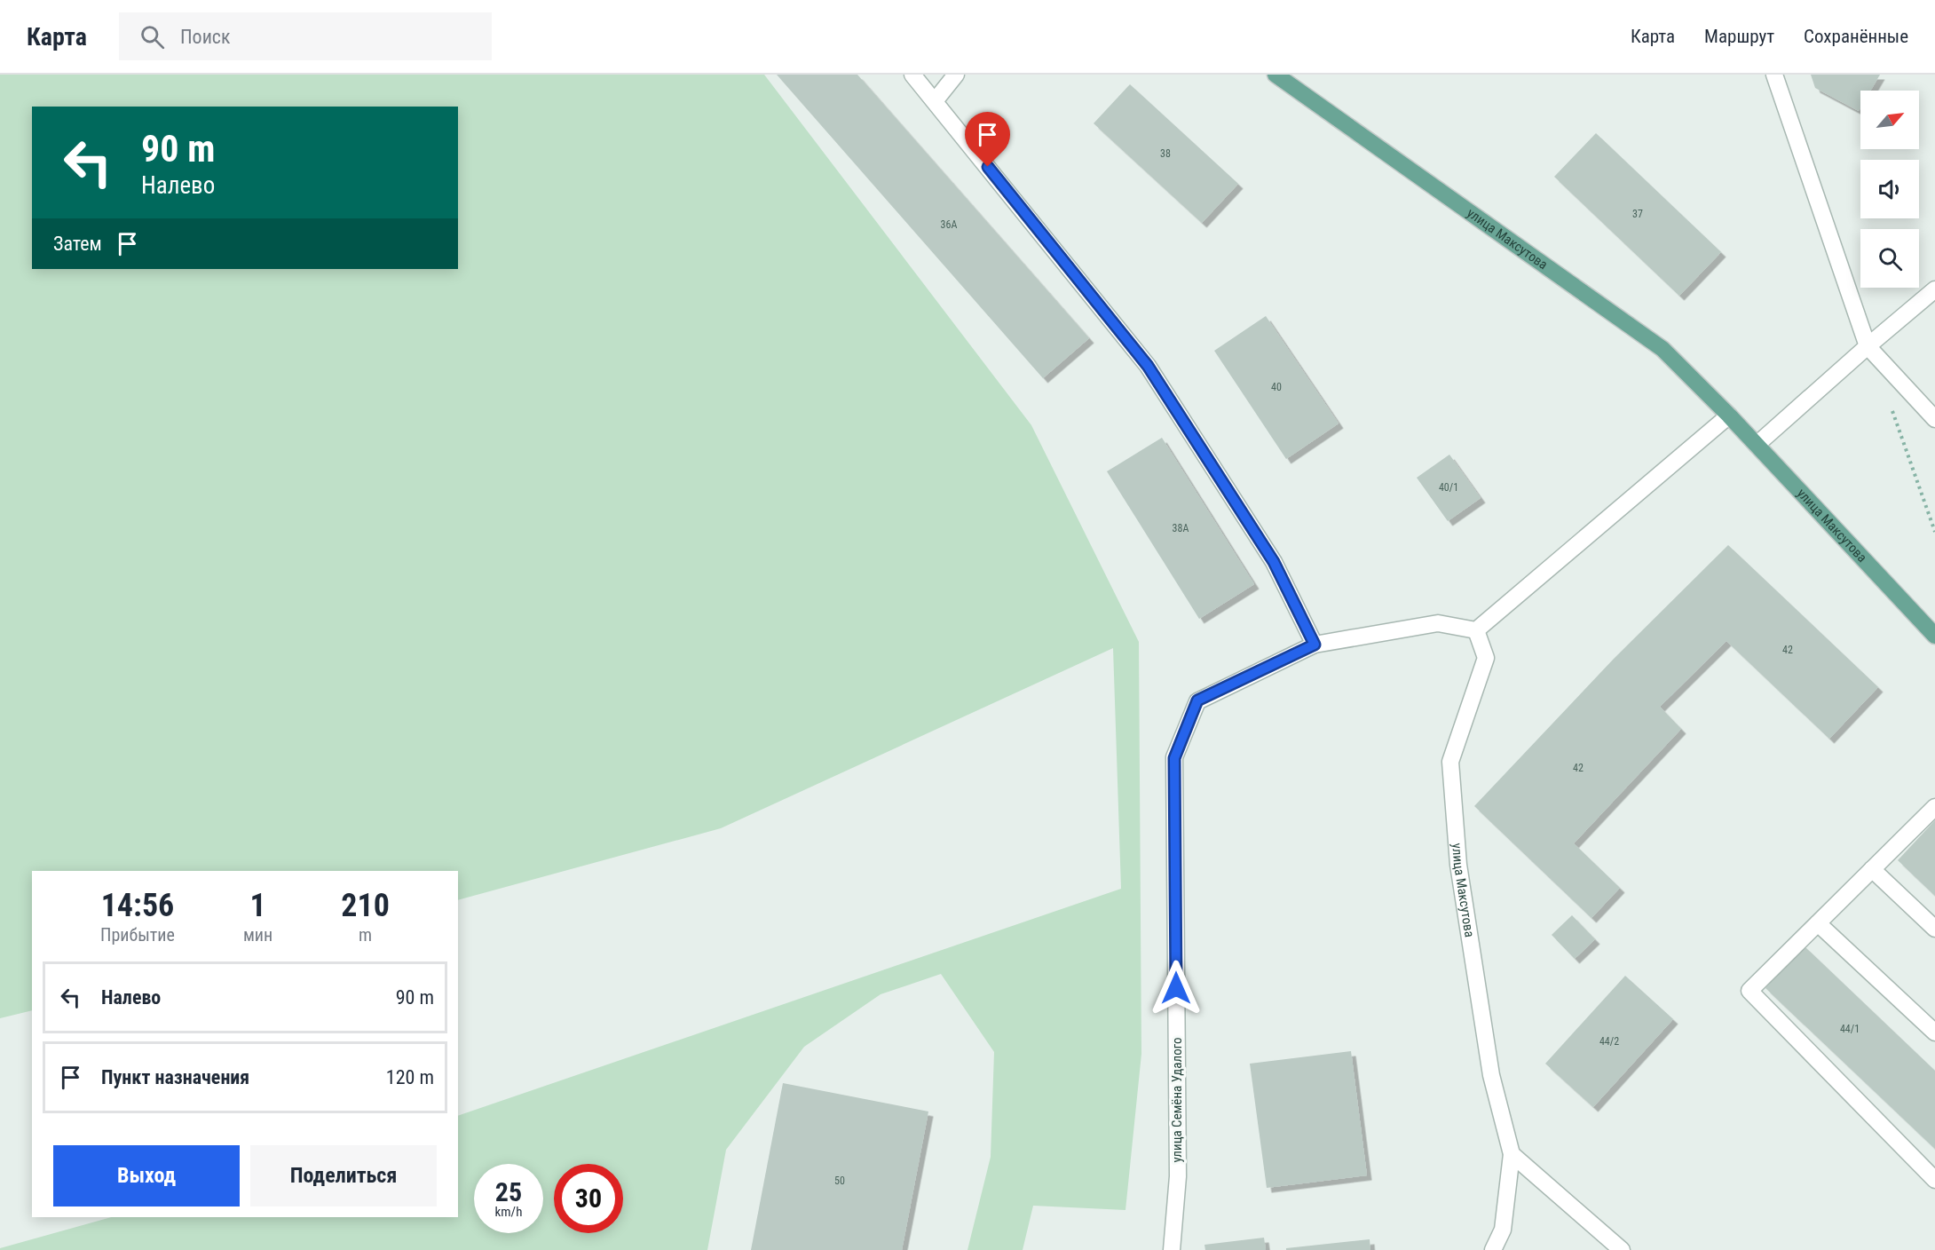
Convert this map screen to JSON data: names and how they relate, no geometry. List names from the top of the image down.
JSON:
{
  "streets": {
    "main road": ["улица Максутова"],
    "street": ["улица Семёна Удалого"]
  },
  "house_numbers": [
    "38",
    "37",
    "36А",
    "40",
    "40/1",
    "38А",
    "42",
    "42",
    "44/1",
    "44/2",
    "50"
  ],
  "north": "top right",
  "page": {
    "header": "Карта",
    "search": "Поиск",
    "nav": ["Карта", "Маршрут", "Сохранённые"],
    "turn": ["90 m", "Налево"],
    "then": "Затем",
    "eta": [
      "14:56",
      "Прибытие",
      "1",
      "мин",
      "210",
      "m"
    ],
    "list": [
      {
        "name": "Налево",
        "value": "90 m"
      },
      {
        "name": "Пункт назначения",
        "value": "120 m"
      }
    ],
    "buttons": ["Выход", "Поделиться"],
    "speed": "25 km/h",
    "limit": "30"
  }
}
